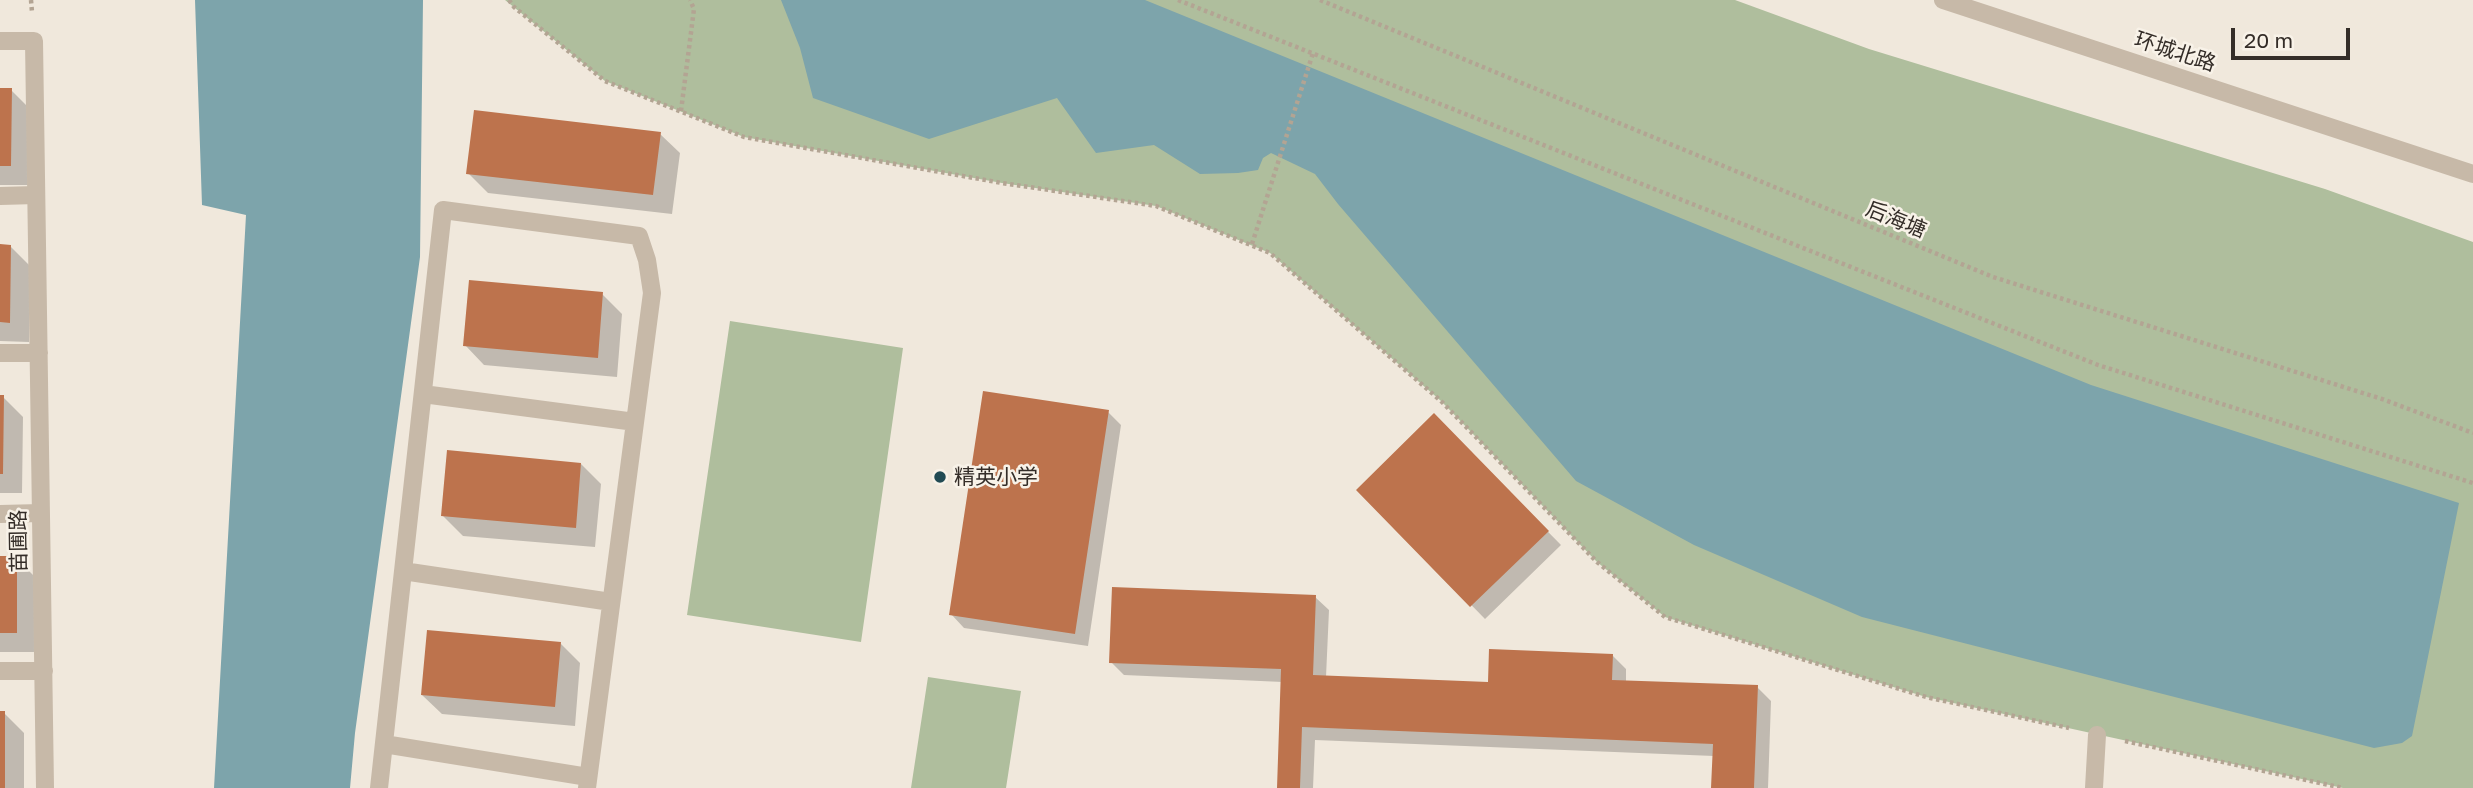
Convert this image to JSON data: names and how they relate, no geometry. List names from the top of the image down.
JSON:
{
  "streets": {
    "street": ["环城北路", "苗圃路"],
    "path": ["后海塘"]
  },
  "places": ["精英小学"],
  "scale_bar": "20 m"
}
